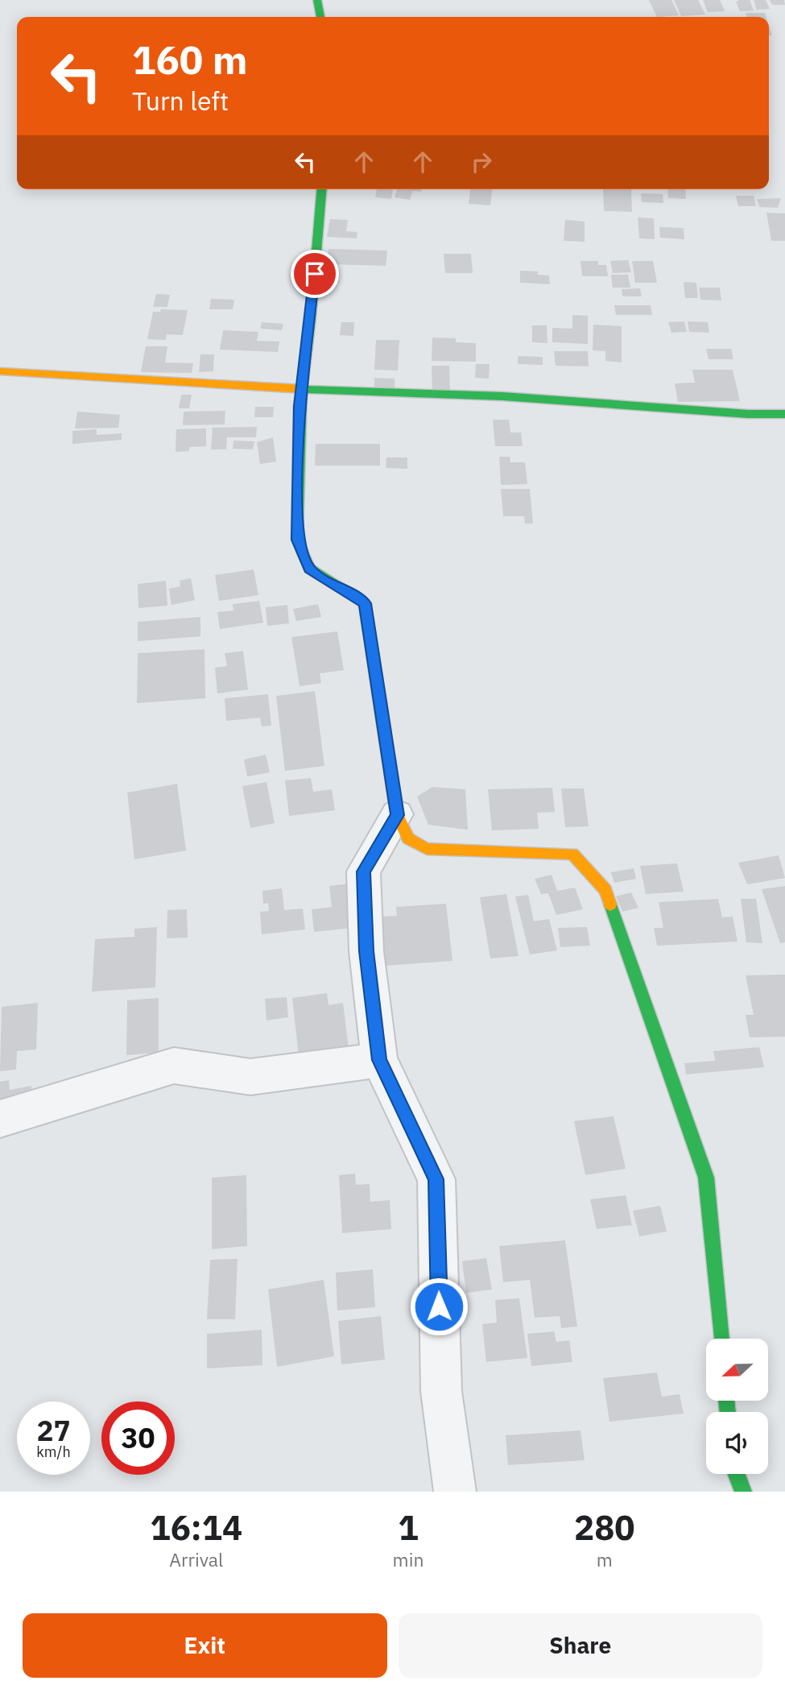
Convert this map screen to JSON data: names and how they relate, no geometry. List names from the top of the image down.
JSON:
{
  "north": "left",
  "page": {
    "turn": ["160 m", "Turn left"],
    "speed": "27 km/h",
    "limit": "30",
    "eta": [
      "16:14",
      "Arrival",
      "1",
      "min",
      "280",
      "m"
    ],
    "buttons": ["Exit", "Share"]
  }
}
